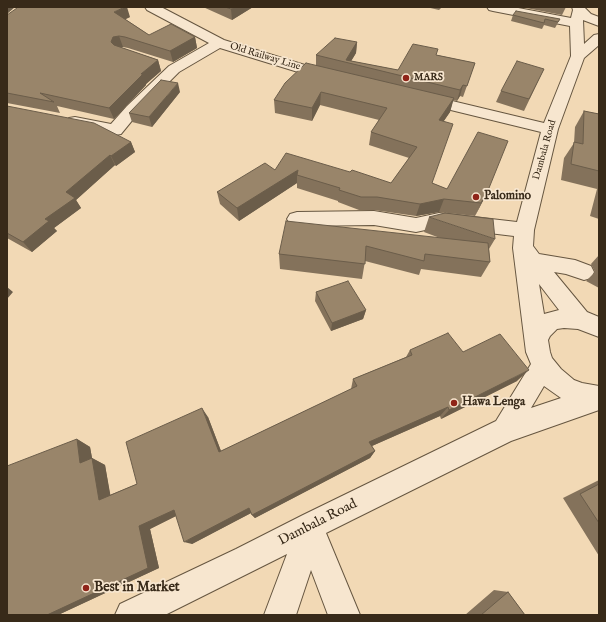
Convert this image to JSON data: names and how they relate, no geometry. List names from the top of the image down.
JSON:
{
  "streets": {
    "street": ["Old Railway Line", "Dambala Road"]
  },
  "places": [
    "MARS",
    "Palomino",
    "Hawa Lenga",
    "Best in Market"
  ]
}
